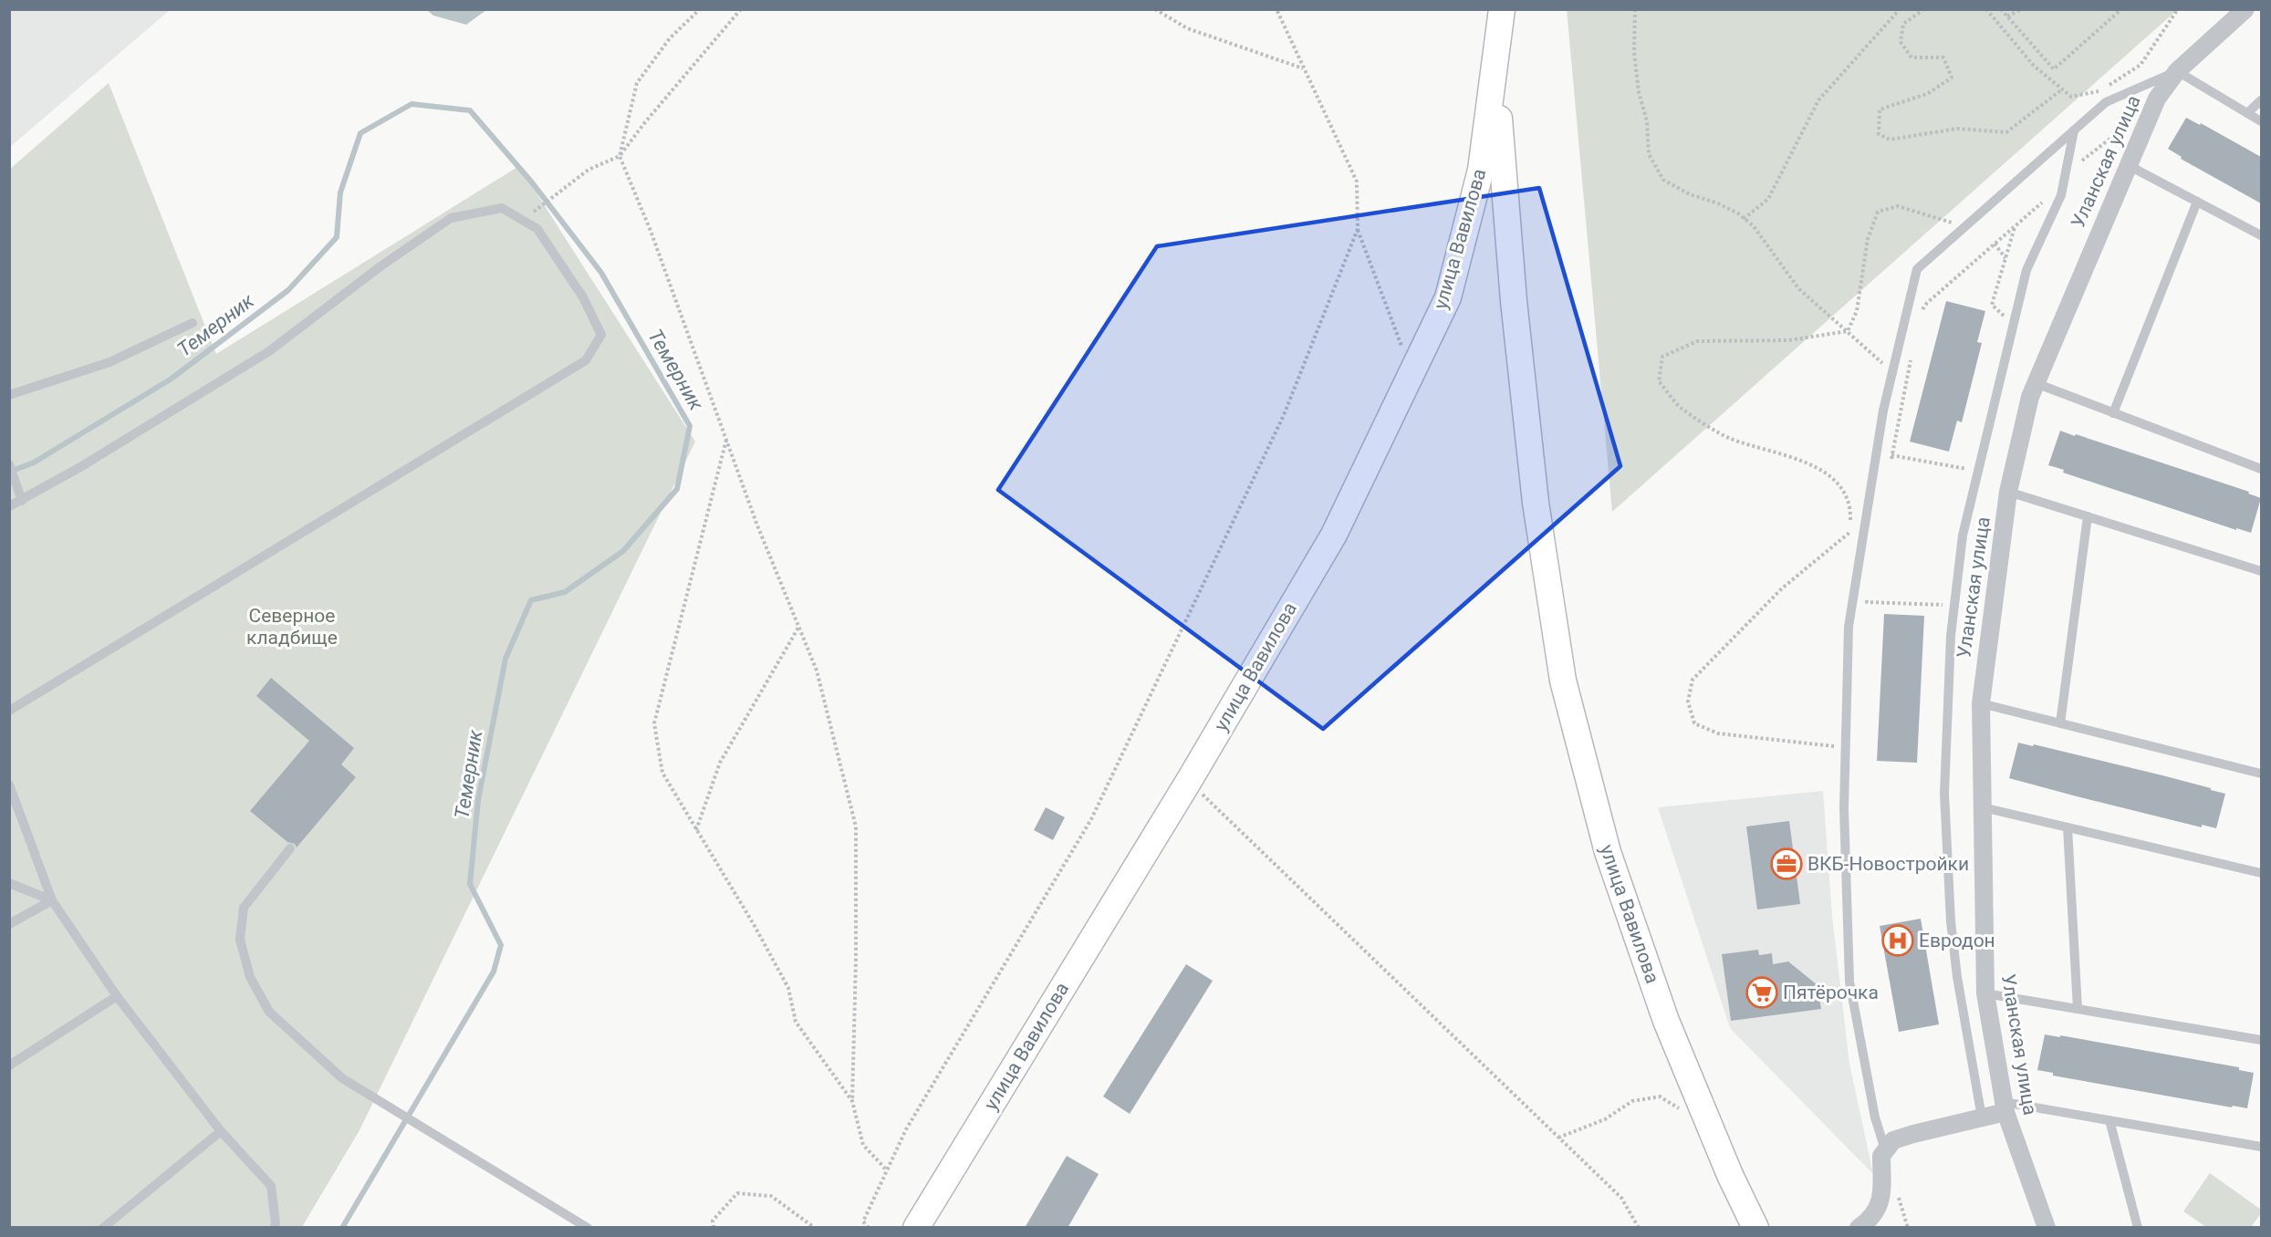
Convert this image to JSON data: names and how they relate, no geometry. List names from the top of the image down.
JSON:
{
  "streets": {
    "street": ["Уланская улица", "улица Вавилова"]
  },
  "water": ["Темерник"],
  "parks": ["Северное кладбище"],
  "places": {
    "office": ["ВКБ-Новостройки"],
    "hospital": ["Евродон"],
    "supermarket": ["Пятёрочка"]
  }
}
